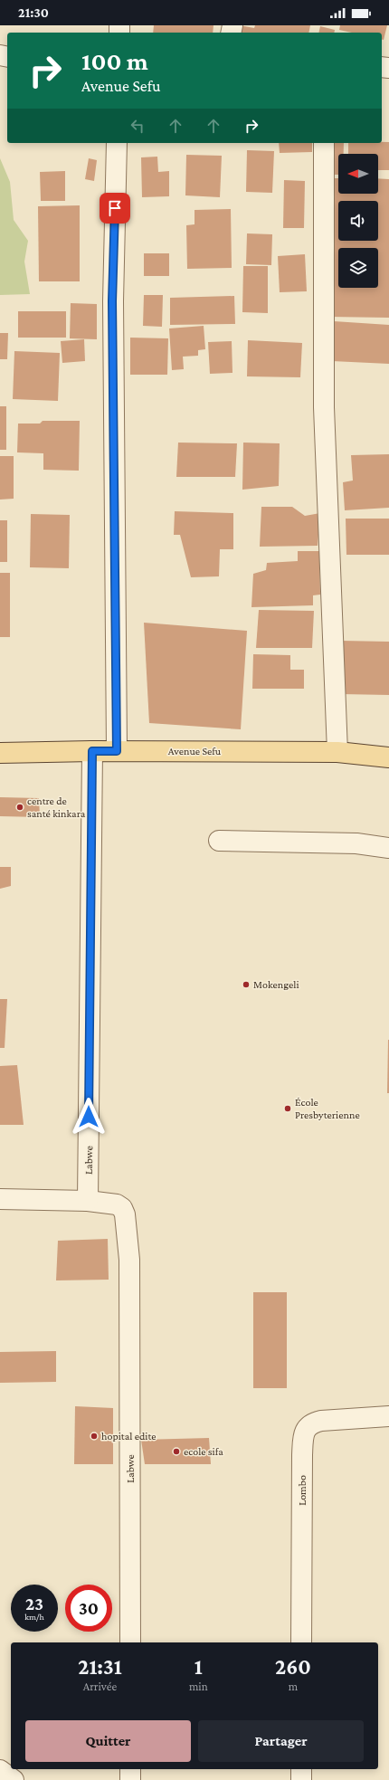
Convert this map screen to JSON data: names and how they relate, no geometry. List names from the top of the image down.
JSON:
{
  "streets": {
    "main road": ["Avenue Sefu"],
    "street": ["Labwe", "Lombo"]
  },
  "crossings": [
    ["Avenue Sefu", "Labwe"]
  ],
  "places": [
    "centre de santé kinkara",
    "Mokengeli",
    "École Presbyterienne",
    "hopital edite",
    "ecole sifa"
  ],
  "north": "left",
  "page": {
    "status": "21:30",
    "turn": ["100 m", "Avenue Sefu"],
    "speed": "23 km/h",
    "limit": "30",
    "eta": [
      "21:31",
      "Arrivée",
      "1",
      "min",
      "260",
      "m"
    ],
    "buttons": ["Quitter", "Partager"]
  }
}
